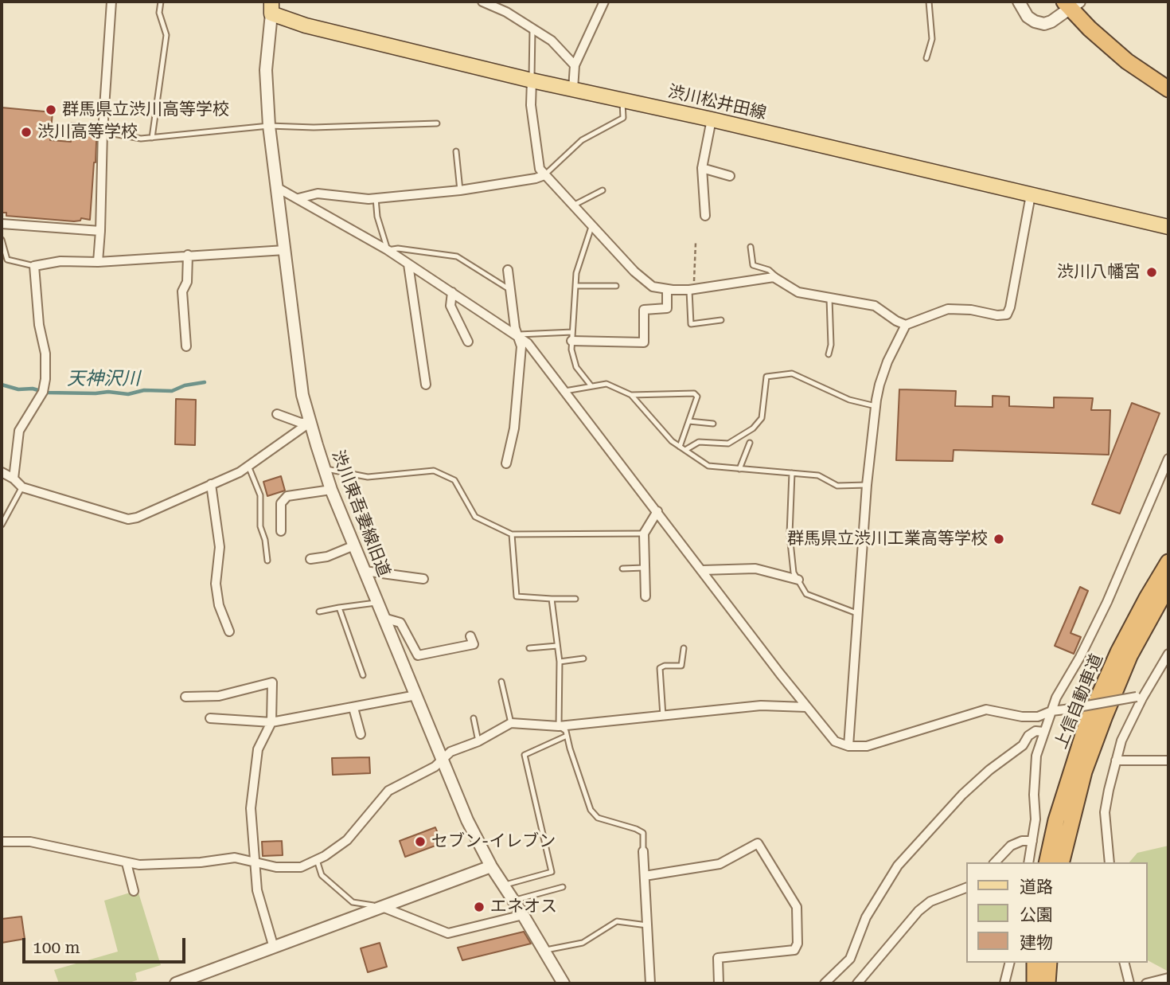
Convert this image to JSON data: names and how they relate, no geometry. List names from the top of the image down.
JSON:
{
  "streets": {
    "highway": ["上信自動車道"],
    "main road": ["渋川松井田線"],
    "street": ["渋川東吾妻線旧道"]
  },
  "crossings": [
    ["渋川松井田線", "渋川東吾妻線旧道"]
  ],
  "water": ["天神沢川"],
  "places": [
    "群馬県立渋川高等学校",
    "渋川高等学校",
    "渋川八幡宮",
    "群馬県立渋川工業高等学校",
    "セブン-イレブン",
    "エネオス"
  ],
  "legend": ["道路", "公園", "建物"],
  "scale_bar": "100 m"
}
